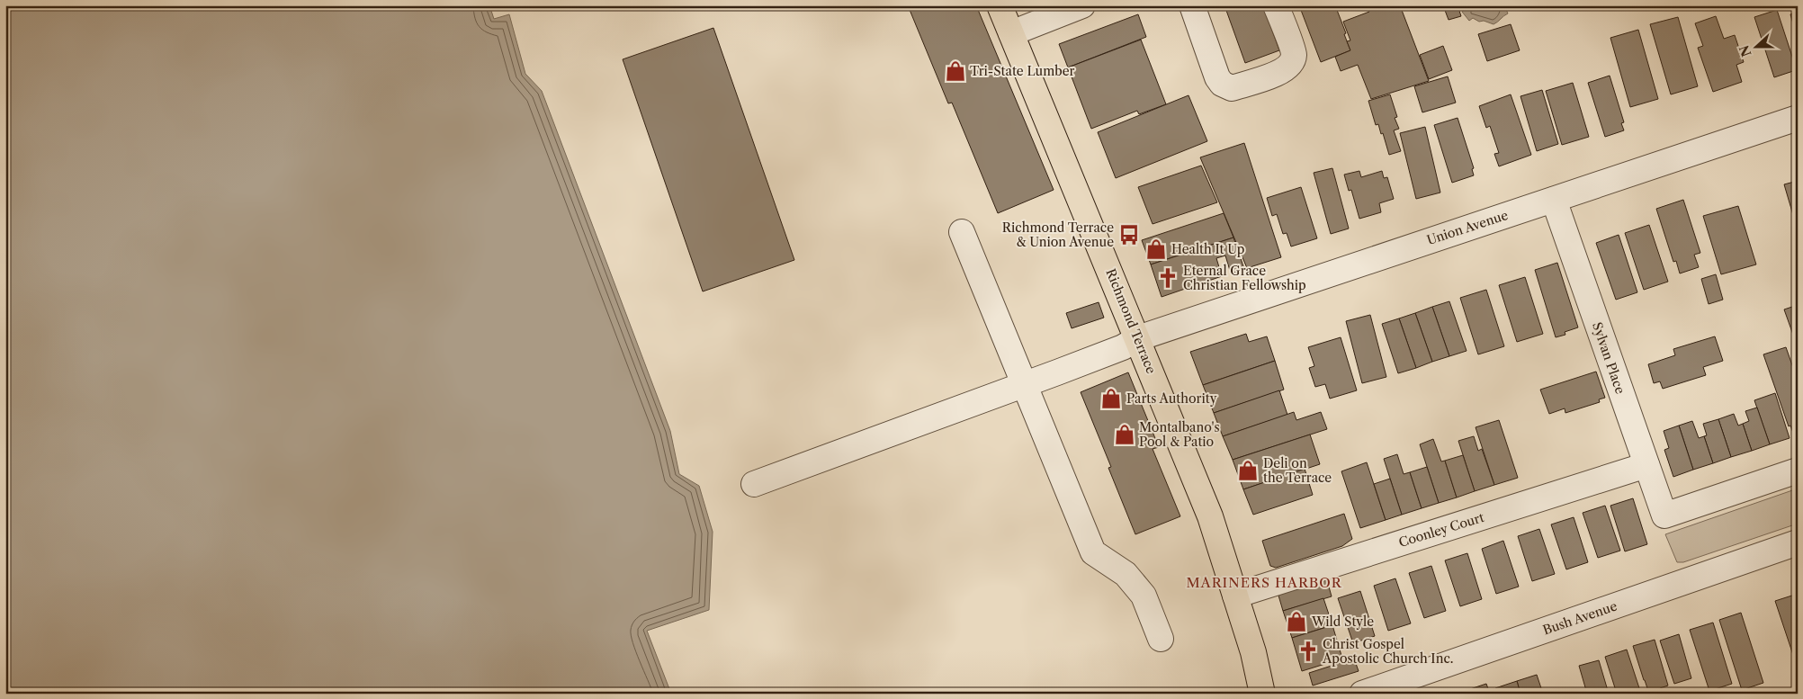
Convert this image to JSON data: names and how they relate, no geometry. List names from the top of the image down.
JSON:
{
  "streets": {
    "main road": ["Richmond Terrace"],
    "street": [
      "Union Avenue",
      "Sylvan Place",
      "Coonley Court",
      "Bush Avenue"
    ]
  },
  "crossings": [
    ["Union Avenue", "Richmond Terrace"],
    ["Union Avenue", "Sylvan Place"],
    ["Richmond Terrace", "Coonley Court"],
    ["Sylvan Place", "Coonley Court"]
  ],
  "districts": ["MARINERS HARBOR"],
  "places": {
    "shop": [
      "Tri-State Lumber",
      "Health It Up",
      "Parts Authority",
      "Montalbano's Pool & Patio",
      "Deli on the Terrace",
      "Wild Style"
    ],
    "bus stop": ["Richmond Terrace & Union Avenue"],
    "church": ["Eternal Grace Christian Fellowship", "Christ Gospel Apostolic Church Inc."]
  },
  "north": "left"
}
